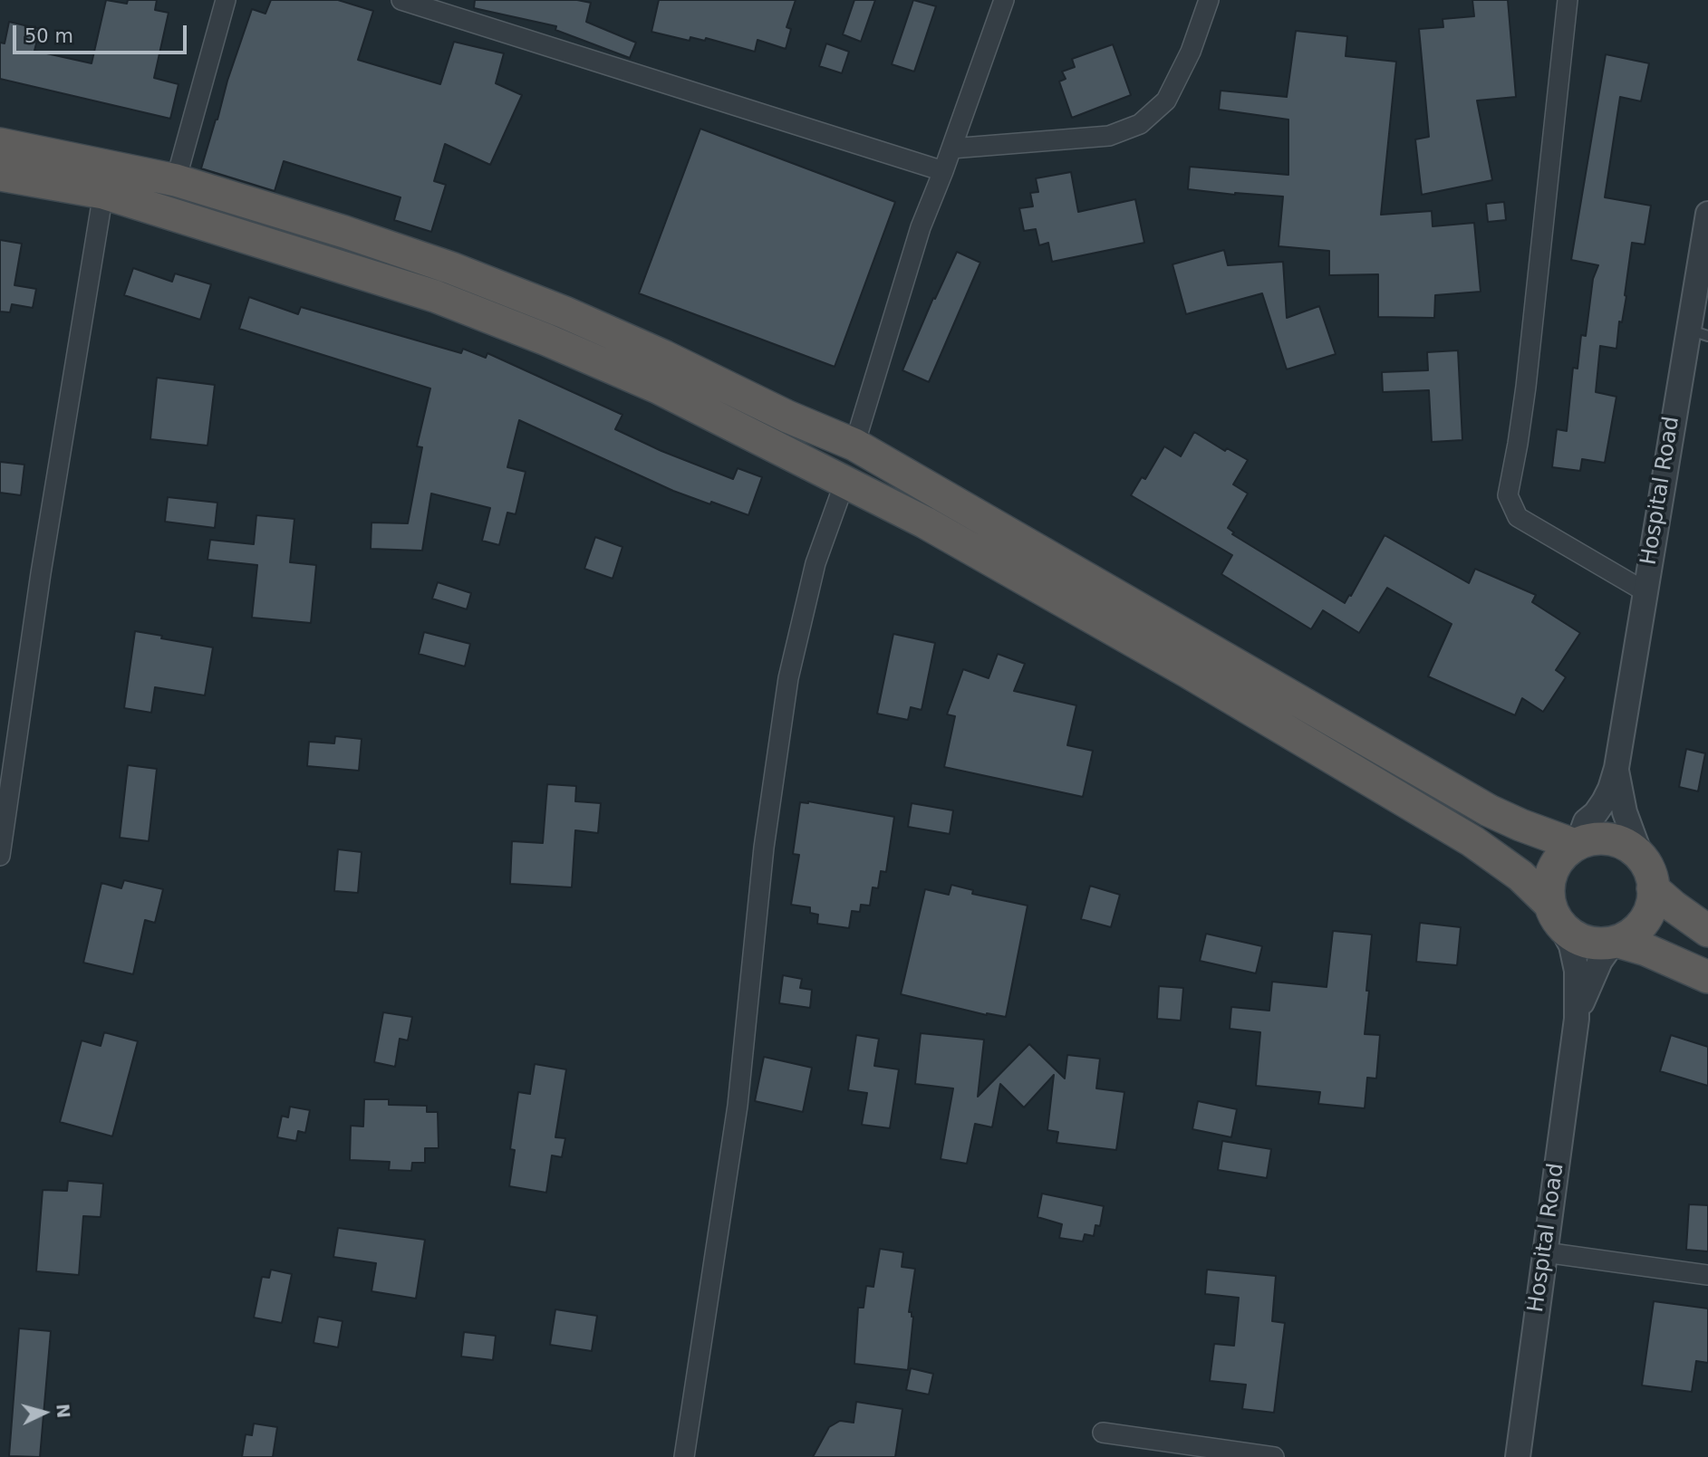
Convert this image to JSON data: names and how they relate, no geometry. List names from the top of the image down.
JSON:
{
  "streets": {
    "street": ["Hospital Road"]
  },
  "scale_bar": "50 m",
  "north": "right"
}
